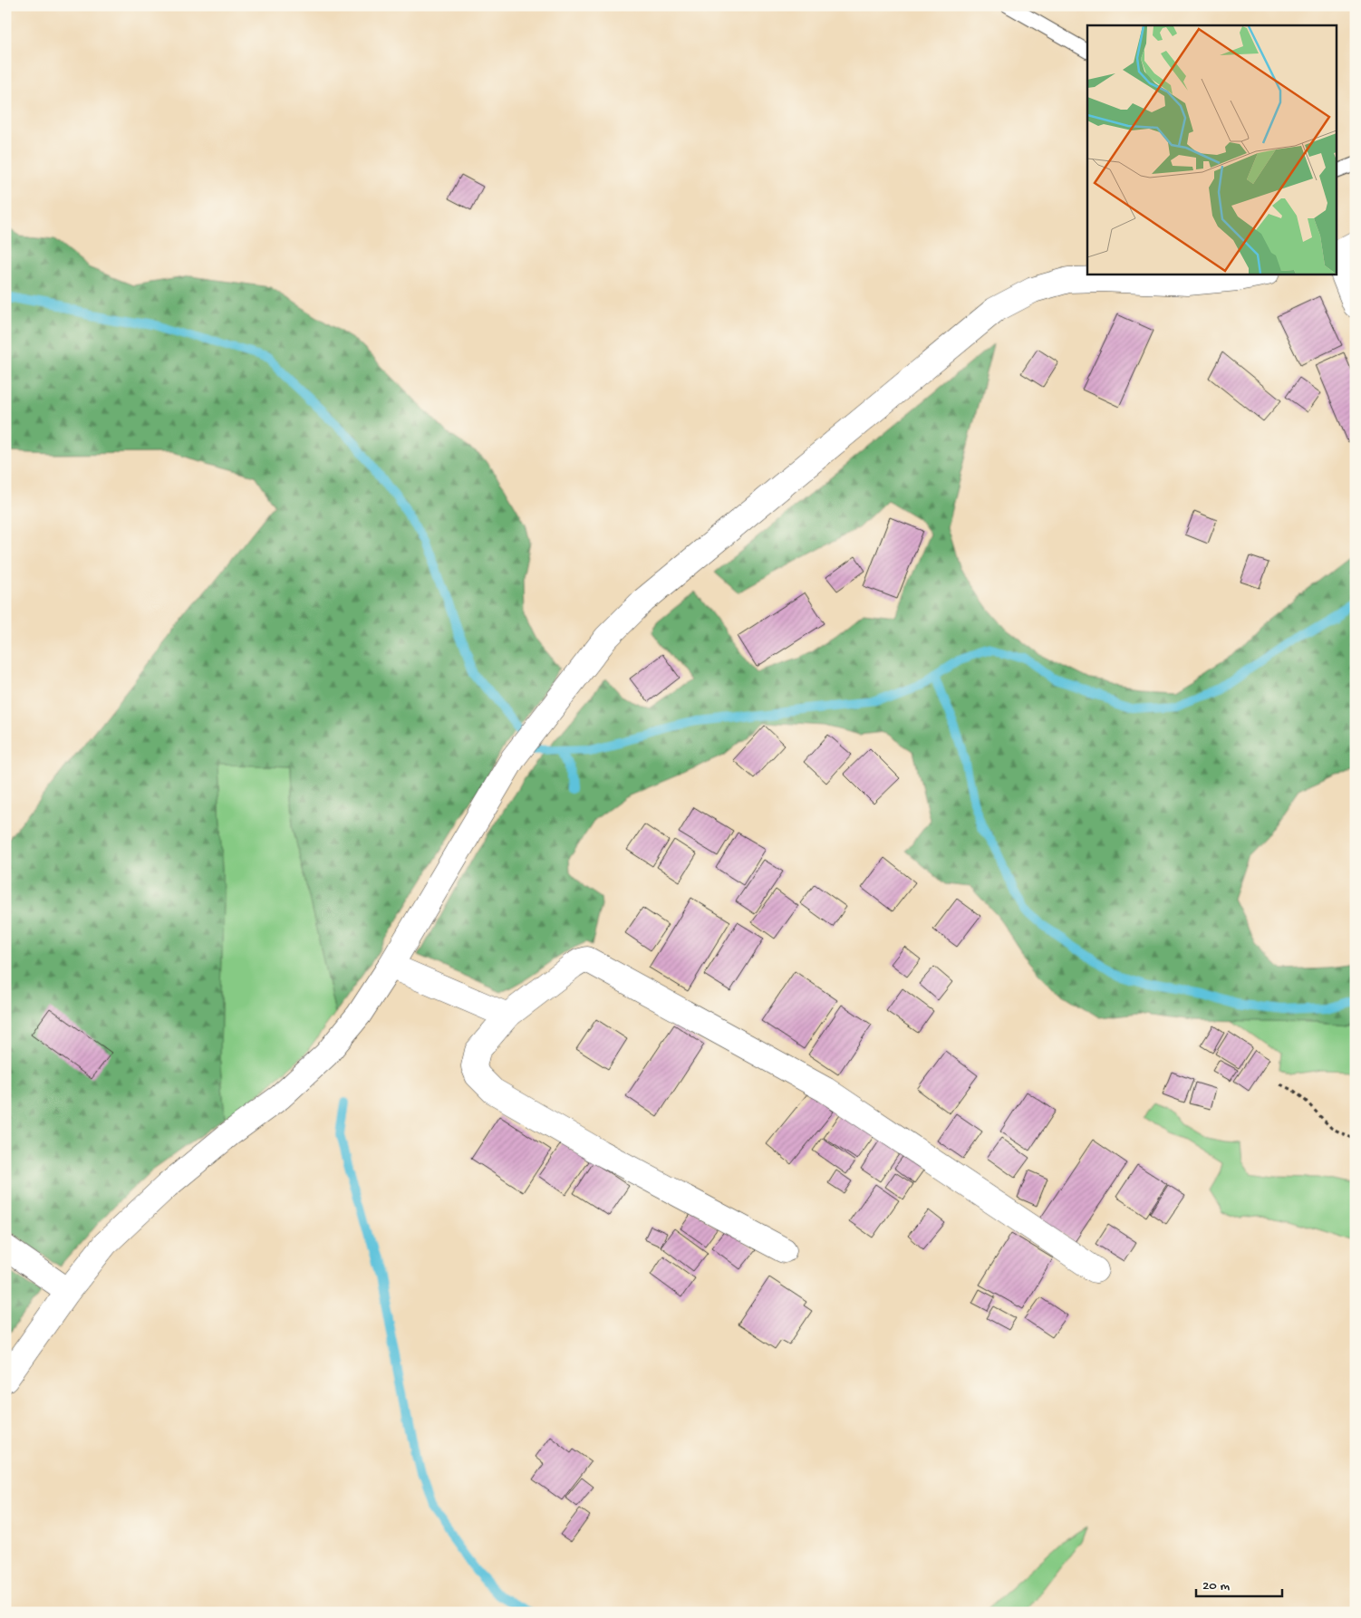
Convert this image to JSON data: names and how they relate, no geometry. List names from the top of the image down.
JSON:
{
  "scale_bar": "20 m"
}
